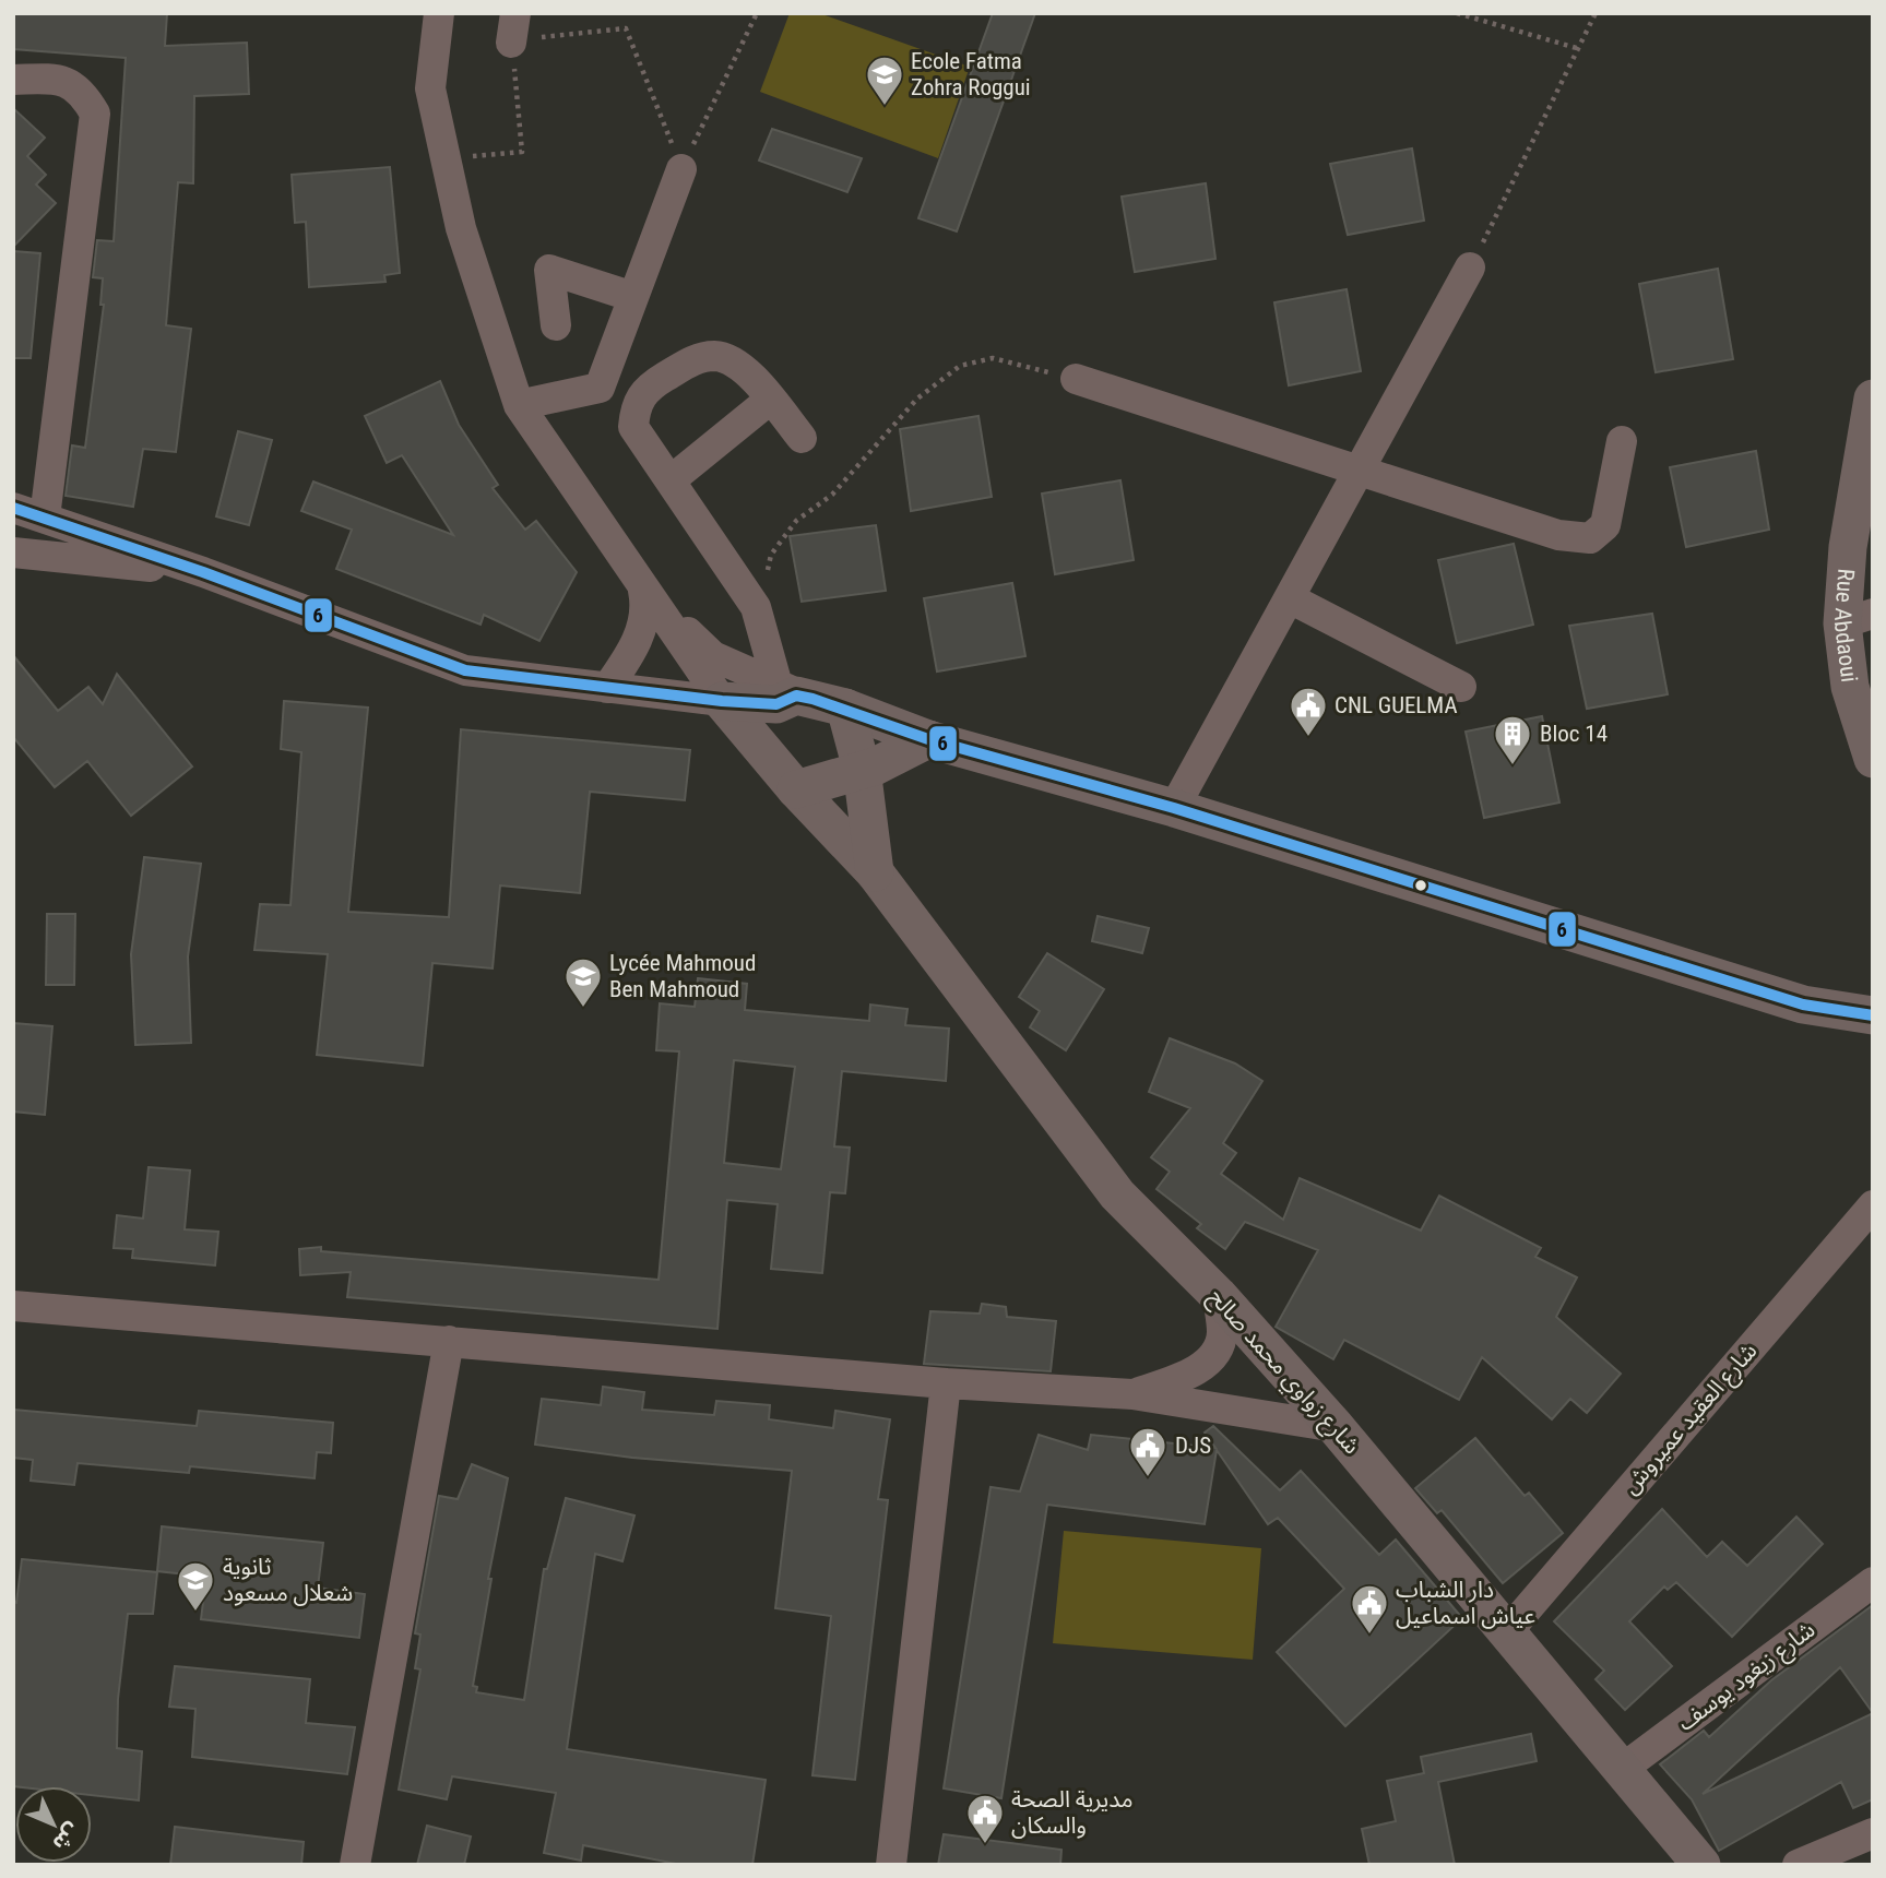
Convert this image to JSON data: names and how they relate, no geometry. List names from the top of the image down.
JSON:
{
  "streets": {
    "main road": ["Rue Abdaoui", "شارع زواوي محمد صالح"],
    "street": ["شارع العقيد عميروش", "شارع زيغود يوسف"]
  },
  "crossings": [
    ["شارع زواوي محمد صالح", "شارع العقيد عميروش"],
    ["شارع زواوي محمد صالح", "شارع زيغود يوسف"]
  ],
  "places": {
    "school or university": ["Ecole Fatma Zohra Roggui", "Lycée Mahmoud Ben Mahmoud", "ثانوية شعلال مسعود"],
    "public building": [
      "CNL GUELMA",
      "DJS",
      "دار الشباب عياش اسماعيل",
      "مديرية الصحة والسكان"
    ],
    "building": ["Bloc 14"]
  },
  "lines": ["transit line 6"],
  "north": "bottom right"
}
